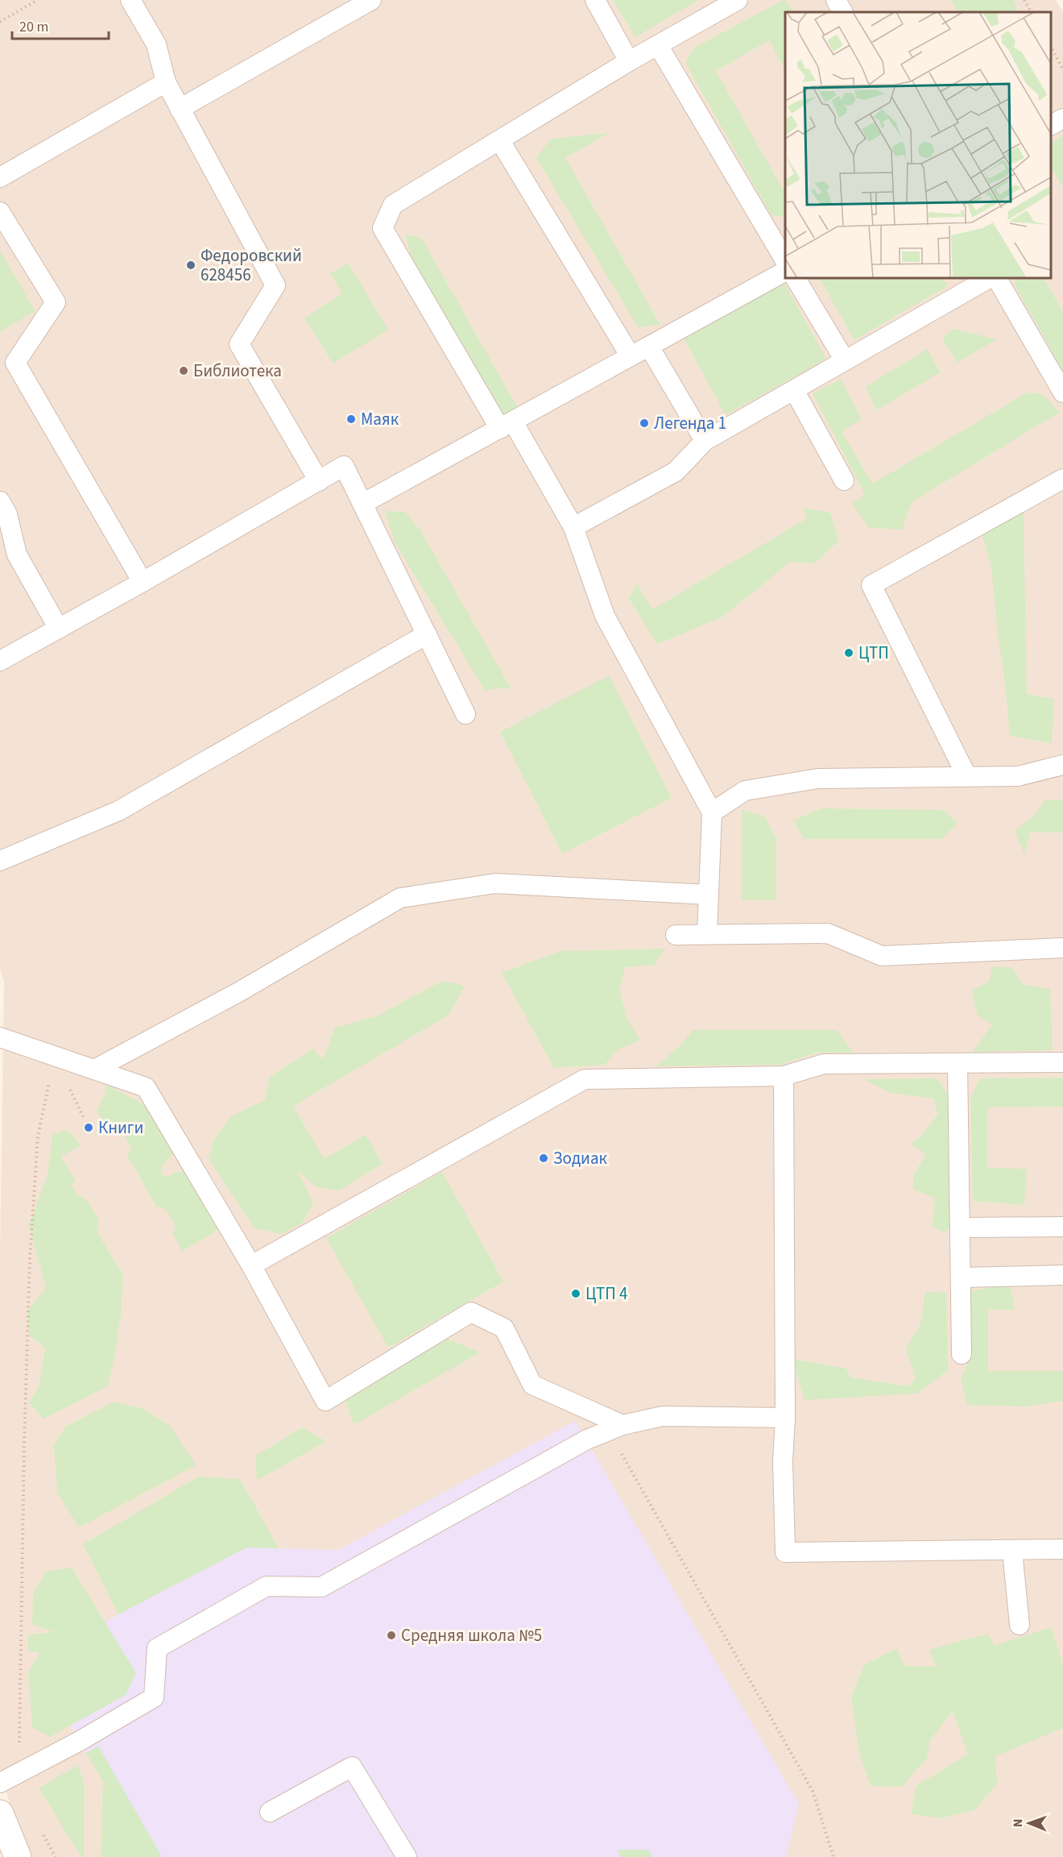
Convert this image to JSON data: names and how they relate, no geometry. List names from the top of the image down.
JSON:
{
  "places": [
    "Федоровский 628456",
    "Библиотека",
    "Маяк",
    "Легенда 1",
    "ЦТП",
    "Книги",
    "Зодиак",
    "ЦТП 4",
    "Средняя школа №5"
  ],
  "scale_bar": "20 m",
  "north": "left"
}
